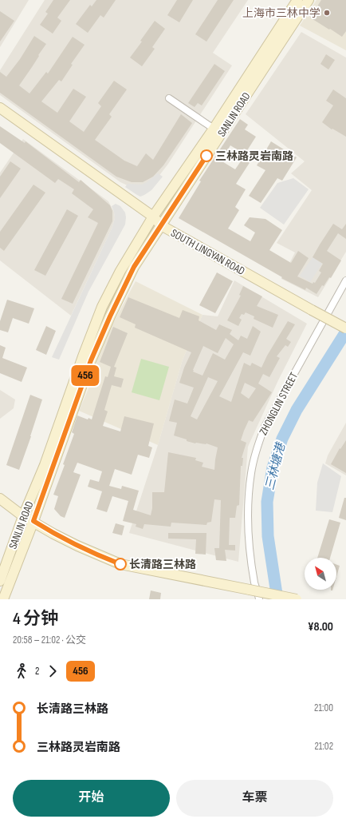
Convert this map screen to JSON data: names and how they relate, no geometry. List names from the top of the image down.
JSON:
{
  "streets": {
    "main road": ["SANLIN ROAD", "SOUTH LINGYAN ROAD"],
    "street": ["ZHONGLIN STREET"]
  },
  "crossings": [
    ["SANLIN ROAD", "SOUTH LINGYAN ROAD"]
  ],
  "water": ["三林塘港"],
  "places": ["上海市三林中学", "三林路灵岩南路", "长清路三林路"],
  "lines": ["bus line 456"],
  "north": "top left",
  "page": {
    "on_map": "456",
    "heading": ["4 分钟", "20:58 – 21:02 · 公交", "¥8.00"],
    "legs": ["2", "456"],
    "list": [
      {
        "name": "长清路三林路",
        "value": "21:00"
      },
      {
        "name": "三林路灵岩南路",
        "value": "21:02"
      }
    ],
    "buttons": ["开始", "车票"]
  }
}
